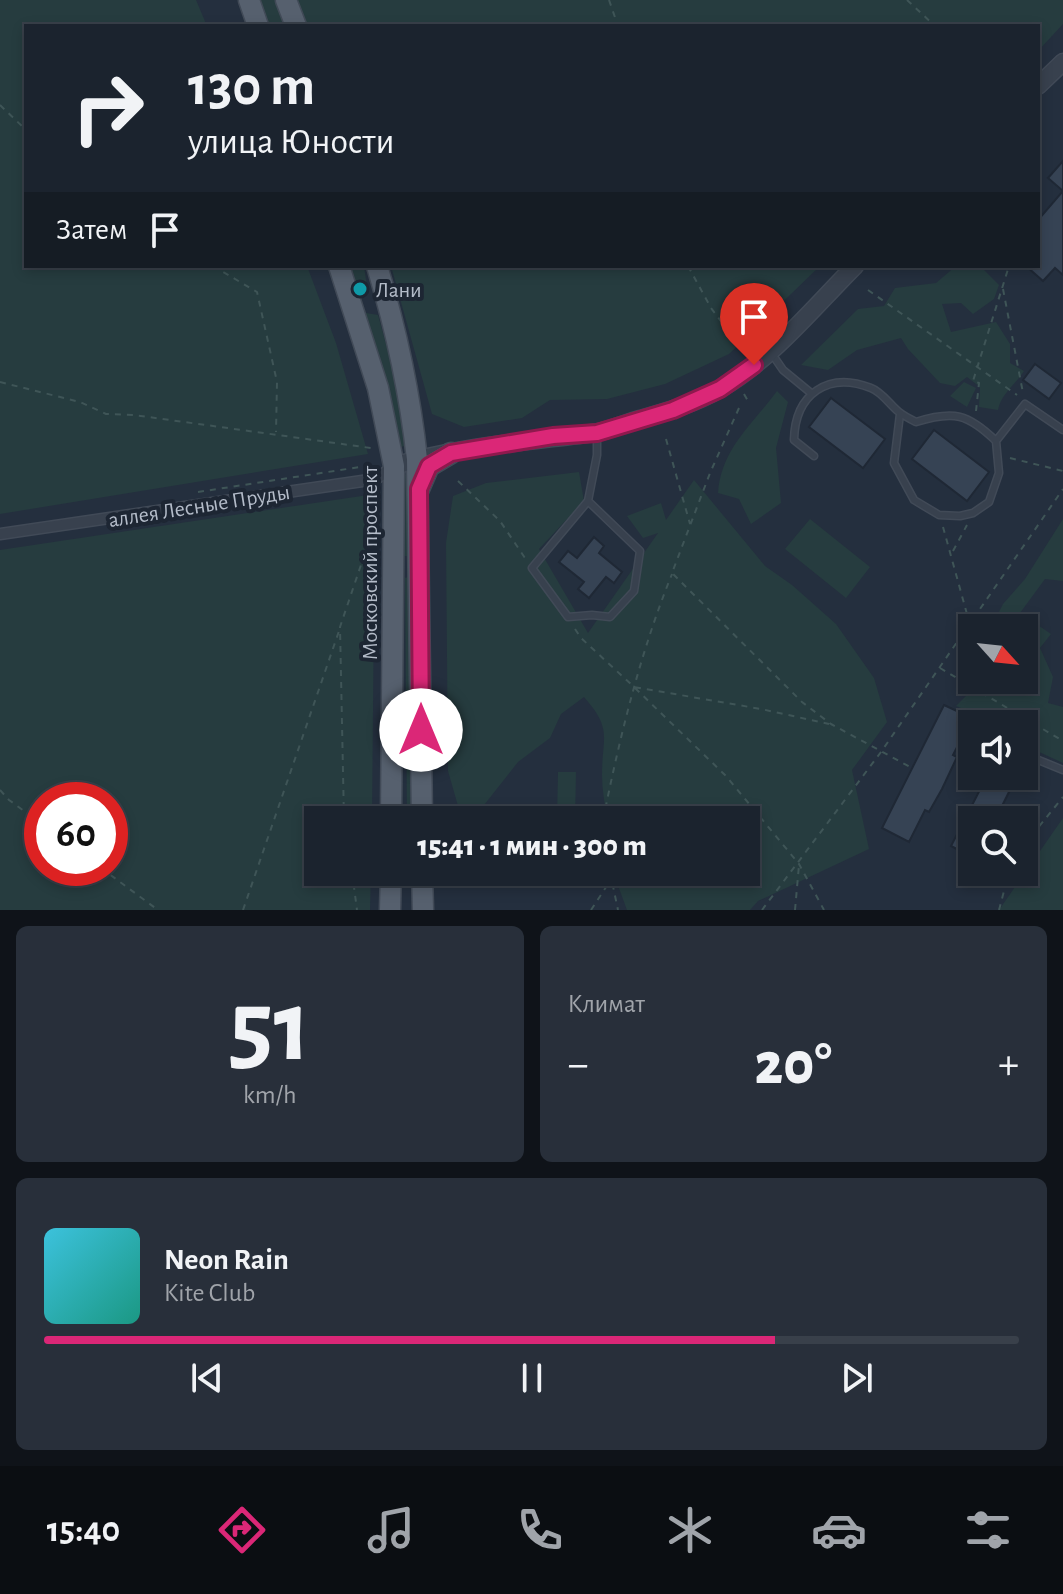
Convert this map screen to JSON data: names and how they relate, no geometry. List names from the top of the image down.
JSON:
{
  "streets": {
    "main road": ["Московский проспект"],
    "street": ["аллея Лесные Пруды"]
  },
  "crossings": [
    ["аллея Лесные Пруды", "Московский проспект"]
  ],
  "places": ["Лани"],
  "north": "bottom right",
  "page": {
    "turn": ["130 m", "улица Юности"],
    "then": "Затем",
    "limit": "60",
    "trip": "15:41 · 1 мин · 300 m",
    "tile": [
      ["51", "km/h"],
      "Климат"
    ],
    "heat": ["−", "20°", "+"],
    "song": ["Neon Rain", "Kite Club"],
    "tabs": "15:40"
  }
}
